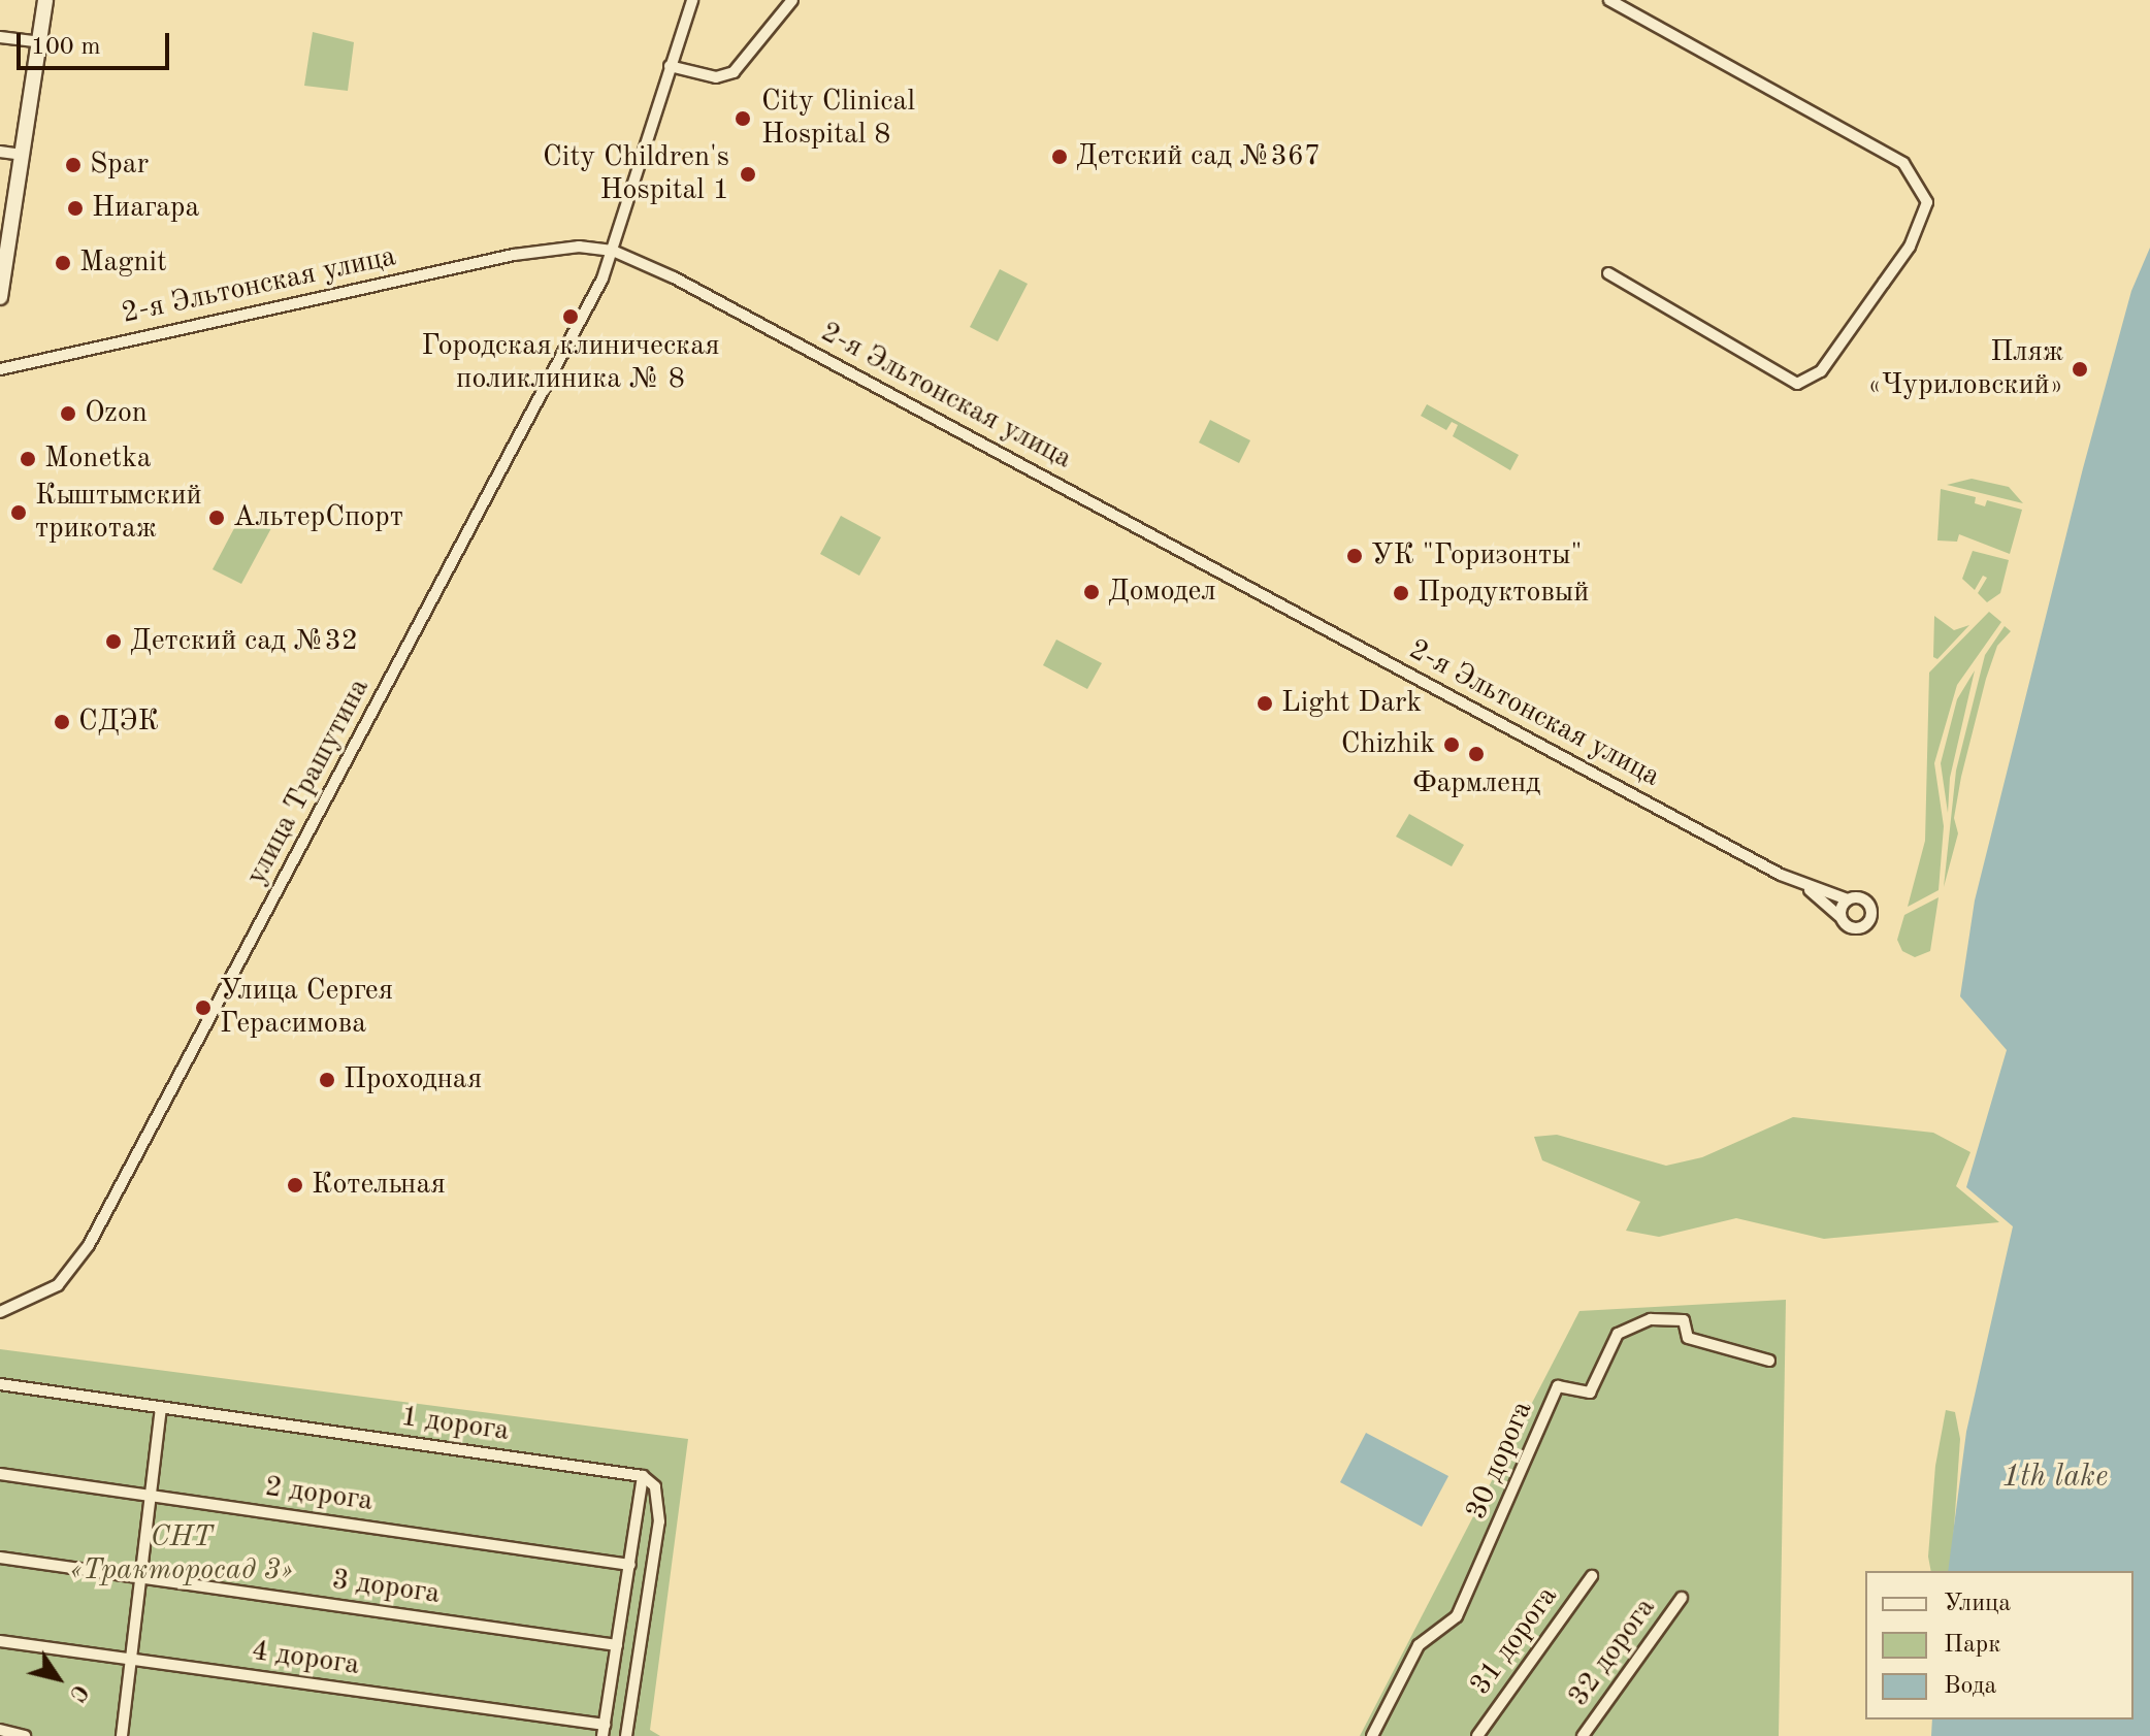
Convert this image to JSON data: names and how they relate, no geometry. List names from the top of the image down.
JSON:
{
  "streets": {
    "street": [
      "2-я Эльтонская улица",
      "улица Трашутина",
      "1 дорога",
      "30 дорога",
      "2 дорога",
      "3 дорога",
      "31 дорога",
      "32 дорога",
      "4 дорога"
    ]
  },
  "crossings": [
    ["2-я Эльтонская улица", "улица Трашутина"]
  ],
  "water": ["1th lake"],
  "parks": ["СНТ «Тракторосад 3»"],
  "places": [
    "City Clinical Hospital 8",
    "Детский сад №367",
    "Spar",
    "City Children's Hospital 1",
    "Ниагара",
    "Magnit",
    "Городская клиническая поликлиника № 8",
    "Пляж «Чуриловский»",
    "Ozon",
    "Monetka",
    "Кыштымский трикотаж",
    "АльтерСпорт",
    "УК \"Горизонты\"",
    "Домодел",
    "Продуктовый",
    "Детский сад №32",
    "Light Dark",
    "СДЭК",
    "Chizhik",
    "Фармленд",
    "Улица Сергея Герасимова",
    "Проходная",
    "Котельная"
  ],
  "legend": ["Улица", "Парк", "Вода"],
  "scale_bar": "100 m",
  "north": "bottom right"
}
